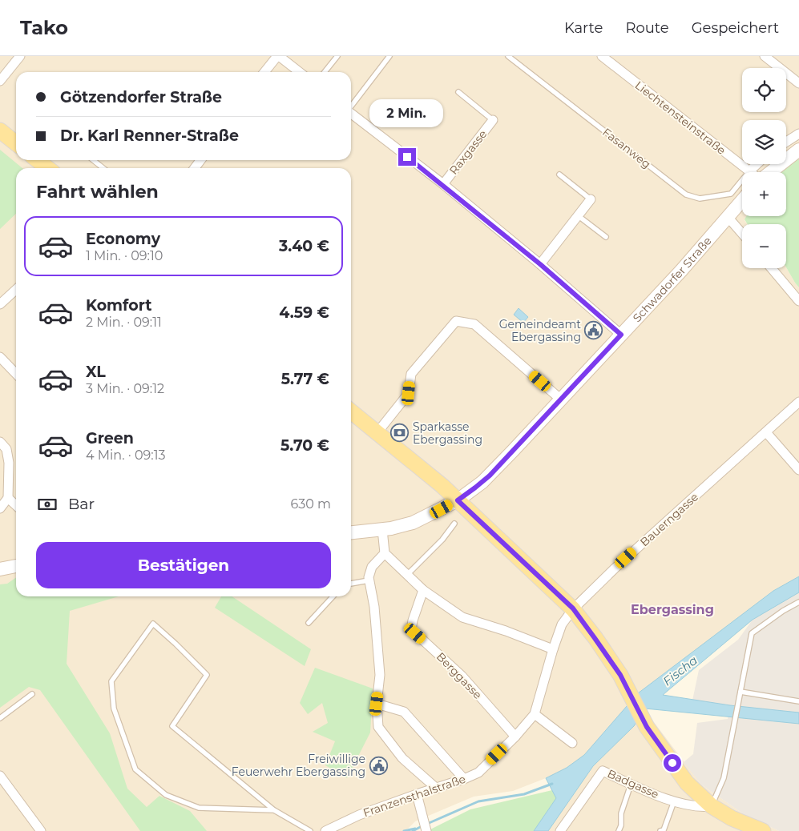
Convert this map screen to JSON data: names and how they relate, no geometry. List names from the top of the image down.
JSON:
{
  "streets": {
    "main road": ["Schwadorfer Straße"],
    "street": [
      "Liechtensteinstraße",
      "Raxgasse",
      "Bauerngasse",
      "Berggasse",
      "Badgasse",
      "Franzensthalstraße"
    ],
    "lane": ["Fasanweg"]
  },
  "crossings": [
    ["Liechtensteinstraße", "Fasanweg"],
    ["Bauerngasse", "Franzensthalstraße"],
    ["Berggasse", "Franzensthalstraße"]
  ],
  "districts": ["Ebergassing"],
  "water": ["Fischa"],
  "places": {
    "public building": ["Gemeindeamt Ebergassing", "Freiwillige Feuerwehr Ebergassing"],
    "bank": ["Sparkasse Ebergassing"]
  },
  "page": {
    "header": "Tako",
    "nav": ["Karte", "Route", "Gespeichert"],
    "map_buttons": ["+", "−"],
    "banner": ["Götzendorfer Straße", "Dr. Karl Renner-Straße"],
    "bubble": "2 Min.",
    "heading": "Fahrt wählen",
    "list": [
      {
        "name": "Economy",
        "note": "1 Min. · 09:10",
        "value": "3.40 €"
      },
      {
        "name": "Komfort",
        "note": "2 Min. · 09:11",
        "value": "4.59 €"
      },
      {
        "name": "XL",
        "note": "3 Min. · 09:12",
        "value": "5.77 €"
      },
      {
        "name": "Green",
        "note": "4 Min. · 09:13",
        "value": "5.70 €"
      }
    ],
    "pay": ["Bar", "630 m"],
    "buttons": "Bestätigen"
  }
}
